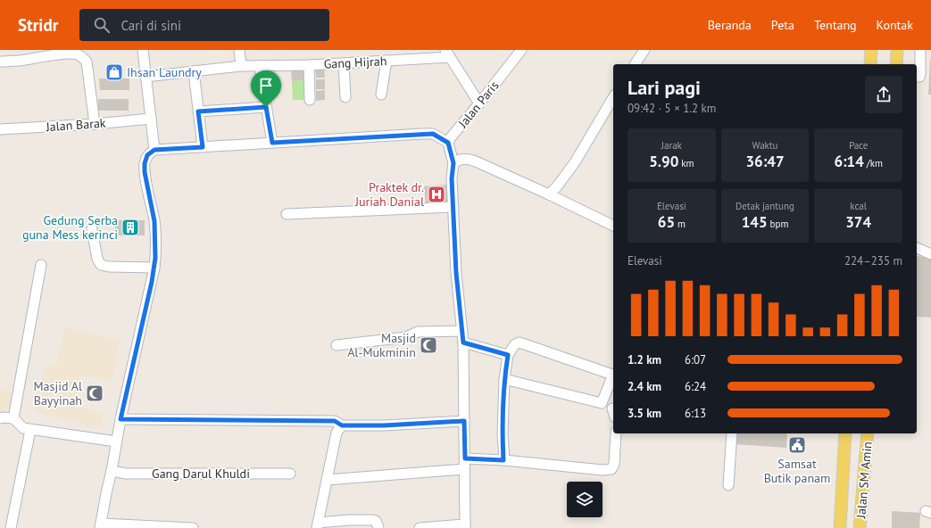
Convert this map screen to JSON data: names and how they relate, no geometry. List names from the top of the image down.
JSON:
{
  "streets": {
    "main road": ["Jalan SM Amin"],
    "street": [
      "Gang Hijrah",
      "Jalan Paris",
      "Jalan Barak",
      "Gang Darul Khuldi"
    ]
  },
  "places": {
    "shop": ["Ihsan Laundry"],
    "hospital": ["Praktek dr. Juriah Danial"],
    "building": ["Gedung Serba guna Mess kerinci"],
    "mosque": ["Masjid Al-Mukminin", "Masjid Al Bayyinah"],
    "public building": ["Samsat Butik panam"]
  },
  "page": {
    "header": "Stridr",
    "search": "Cari di sini",
    "nav": [
      "Beranda",
      "Peta",
      "Tentang",
      "Kontak"
    ],
    "heading": ["Lari pagi", "09:42 · 5 × 1.2 km"],
    "stats": [
      ["Jarak", "5.90 km"],
      ["Waktu", "36:47"],
      ["Pace", "6:14 /km"],
      ["Elevasi", "65 m"],
      ["Detak jantung", "145 bpm"],
      ["kcal", "374"]
    ],
    "chart": ["Elevasi", "224–235 m"],
    "list": [
      {
        "name": "1.2 km",
        "note": "6:07"
      },
      {
        "name": "2.4 km",
        "note": "6:24"
      },
      {
        "name": "3.5 km",
        "note": "6:13"
      }
    ]
  }
}
